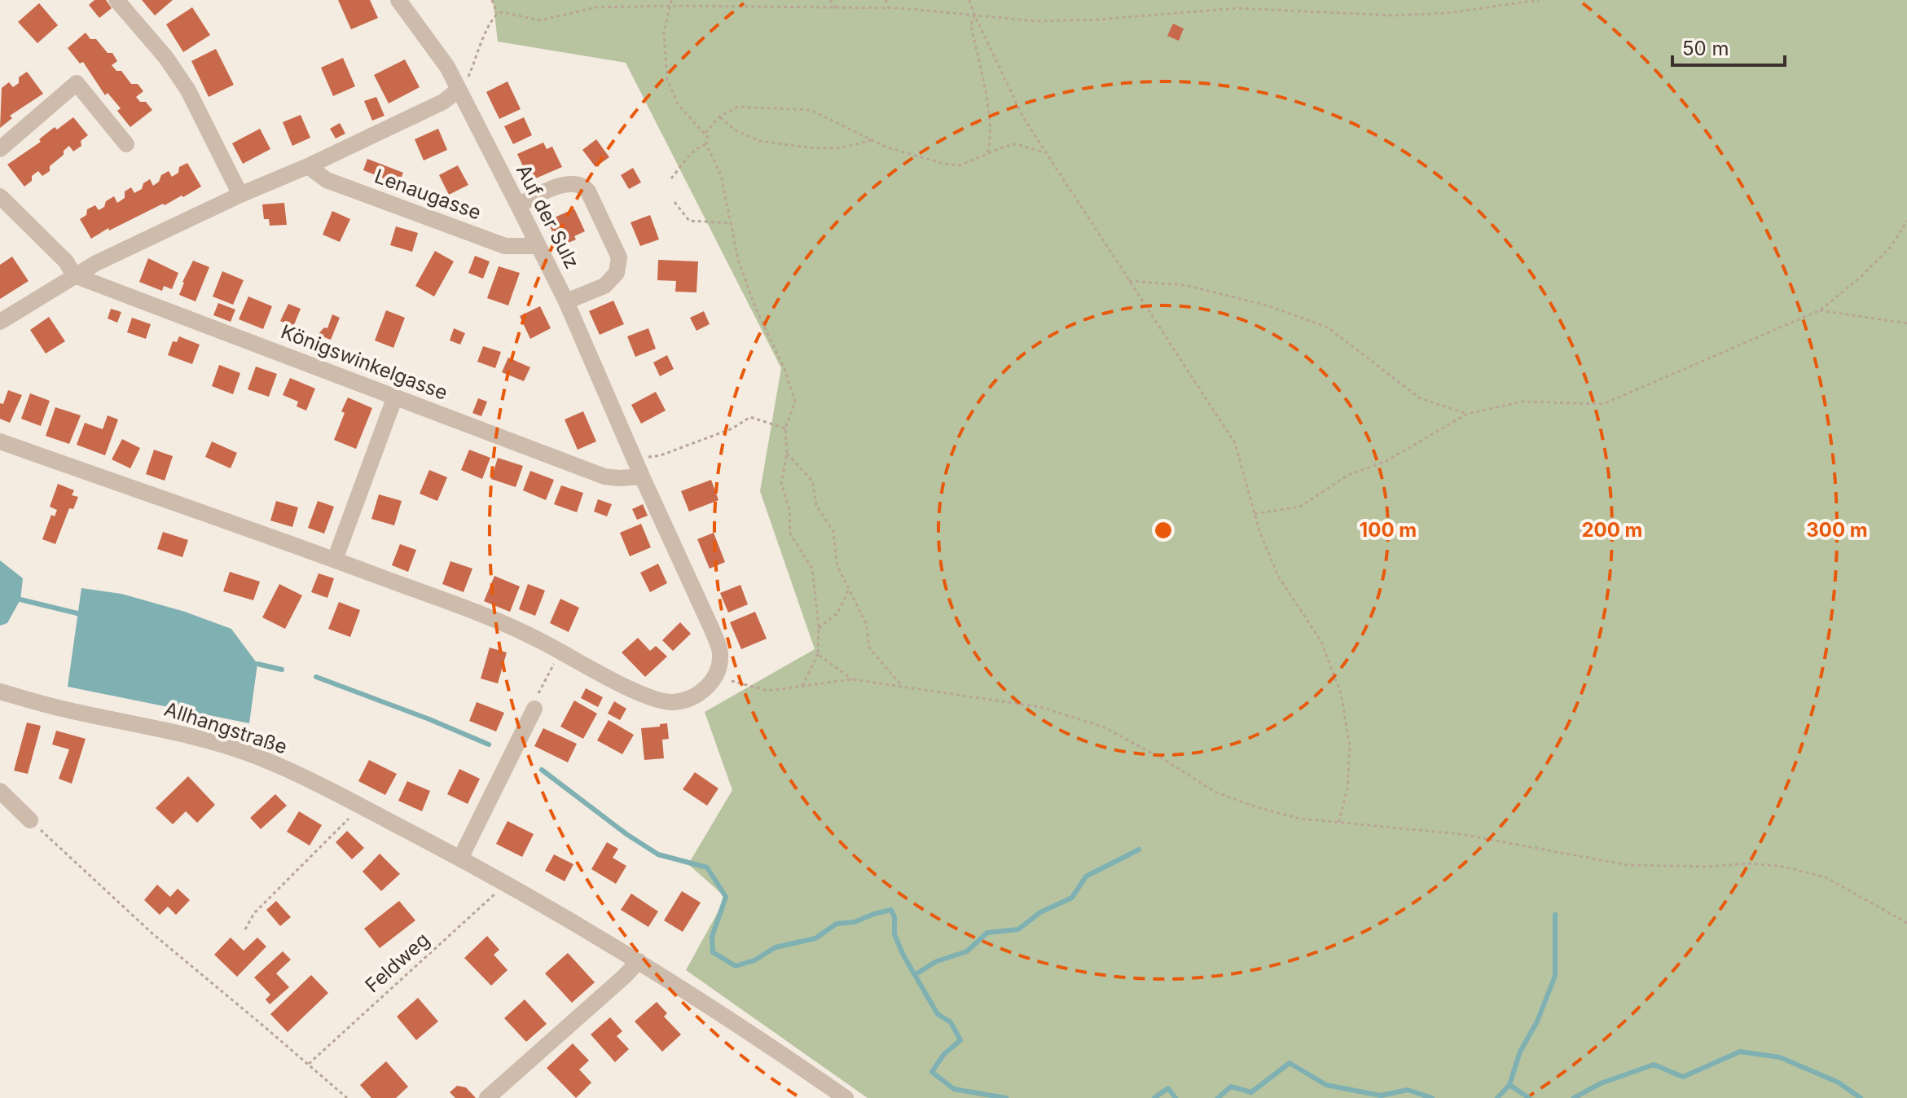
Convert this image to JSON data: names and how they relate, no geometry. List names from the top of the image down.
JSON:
{
  "streets": {
    "street": [
      "Lenaugasse",
      "Auf der Sulz",
      "Königswinkelgasse",
      "Allhangstraße"
    ],
    "path": ["Feldweg"]
  },
  "crossings": [
    ["Lenaugasse", "Auf der Sulz"],
    ["Auf der Sulz", "Königswinkelgasse"],
    ["Allhangstraße", "Feldweg"]
  ],
  "scale_bar": "50 m",
  "rings": ["100 m", "200 m", "300 m"]
}
